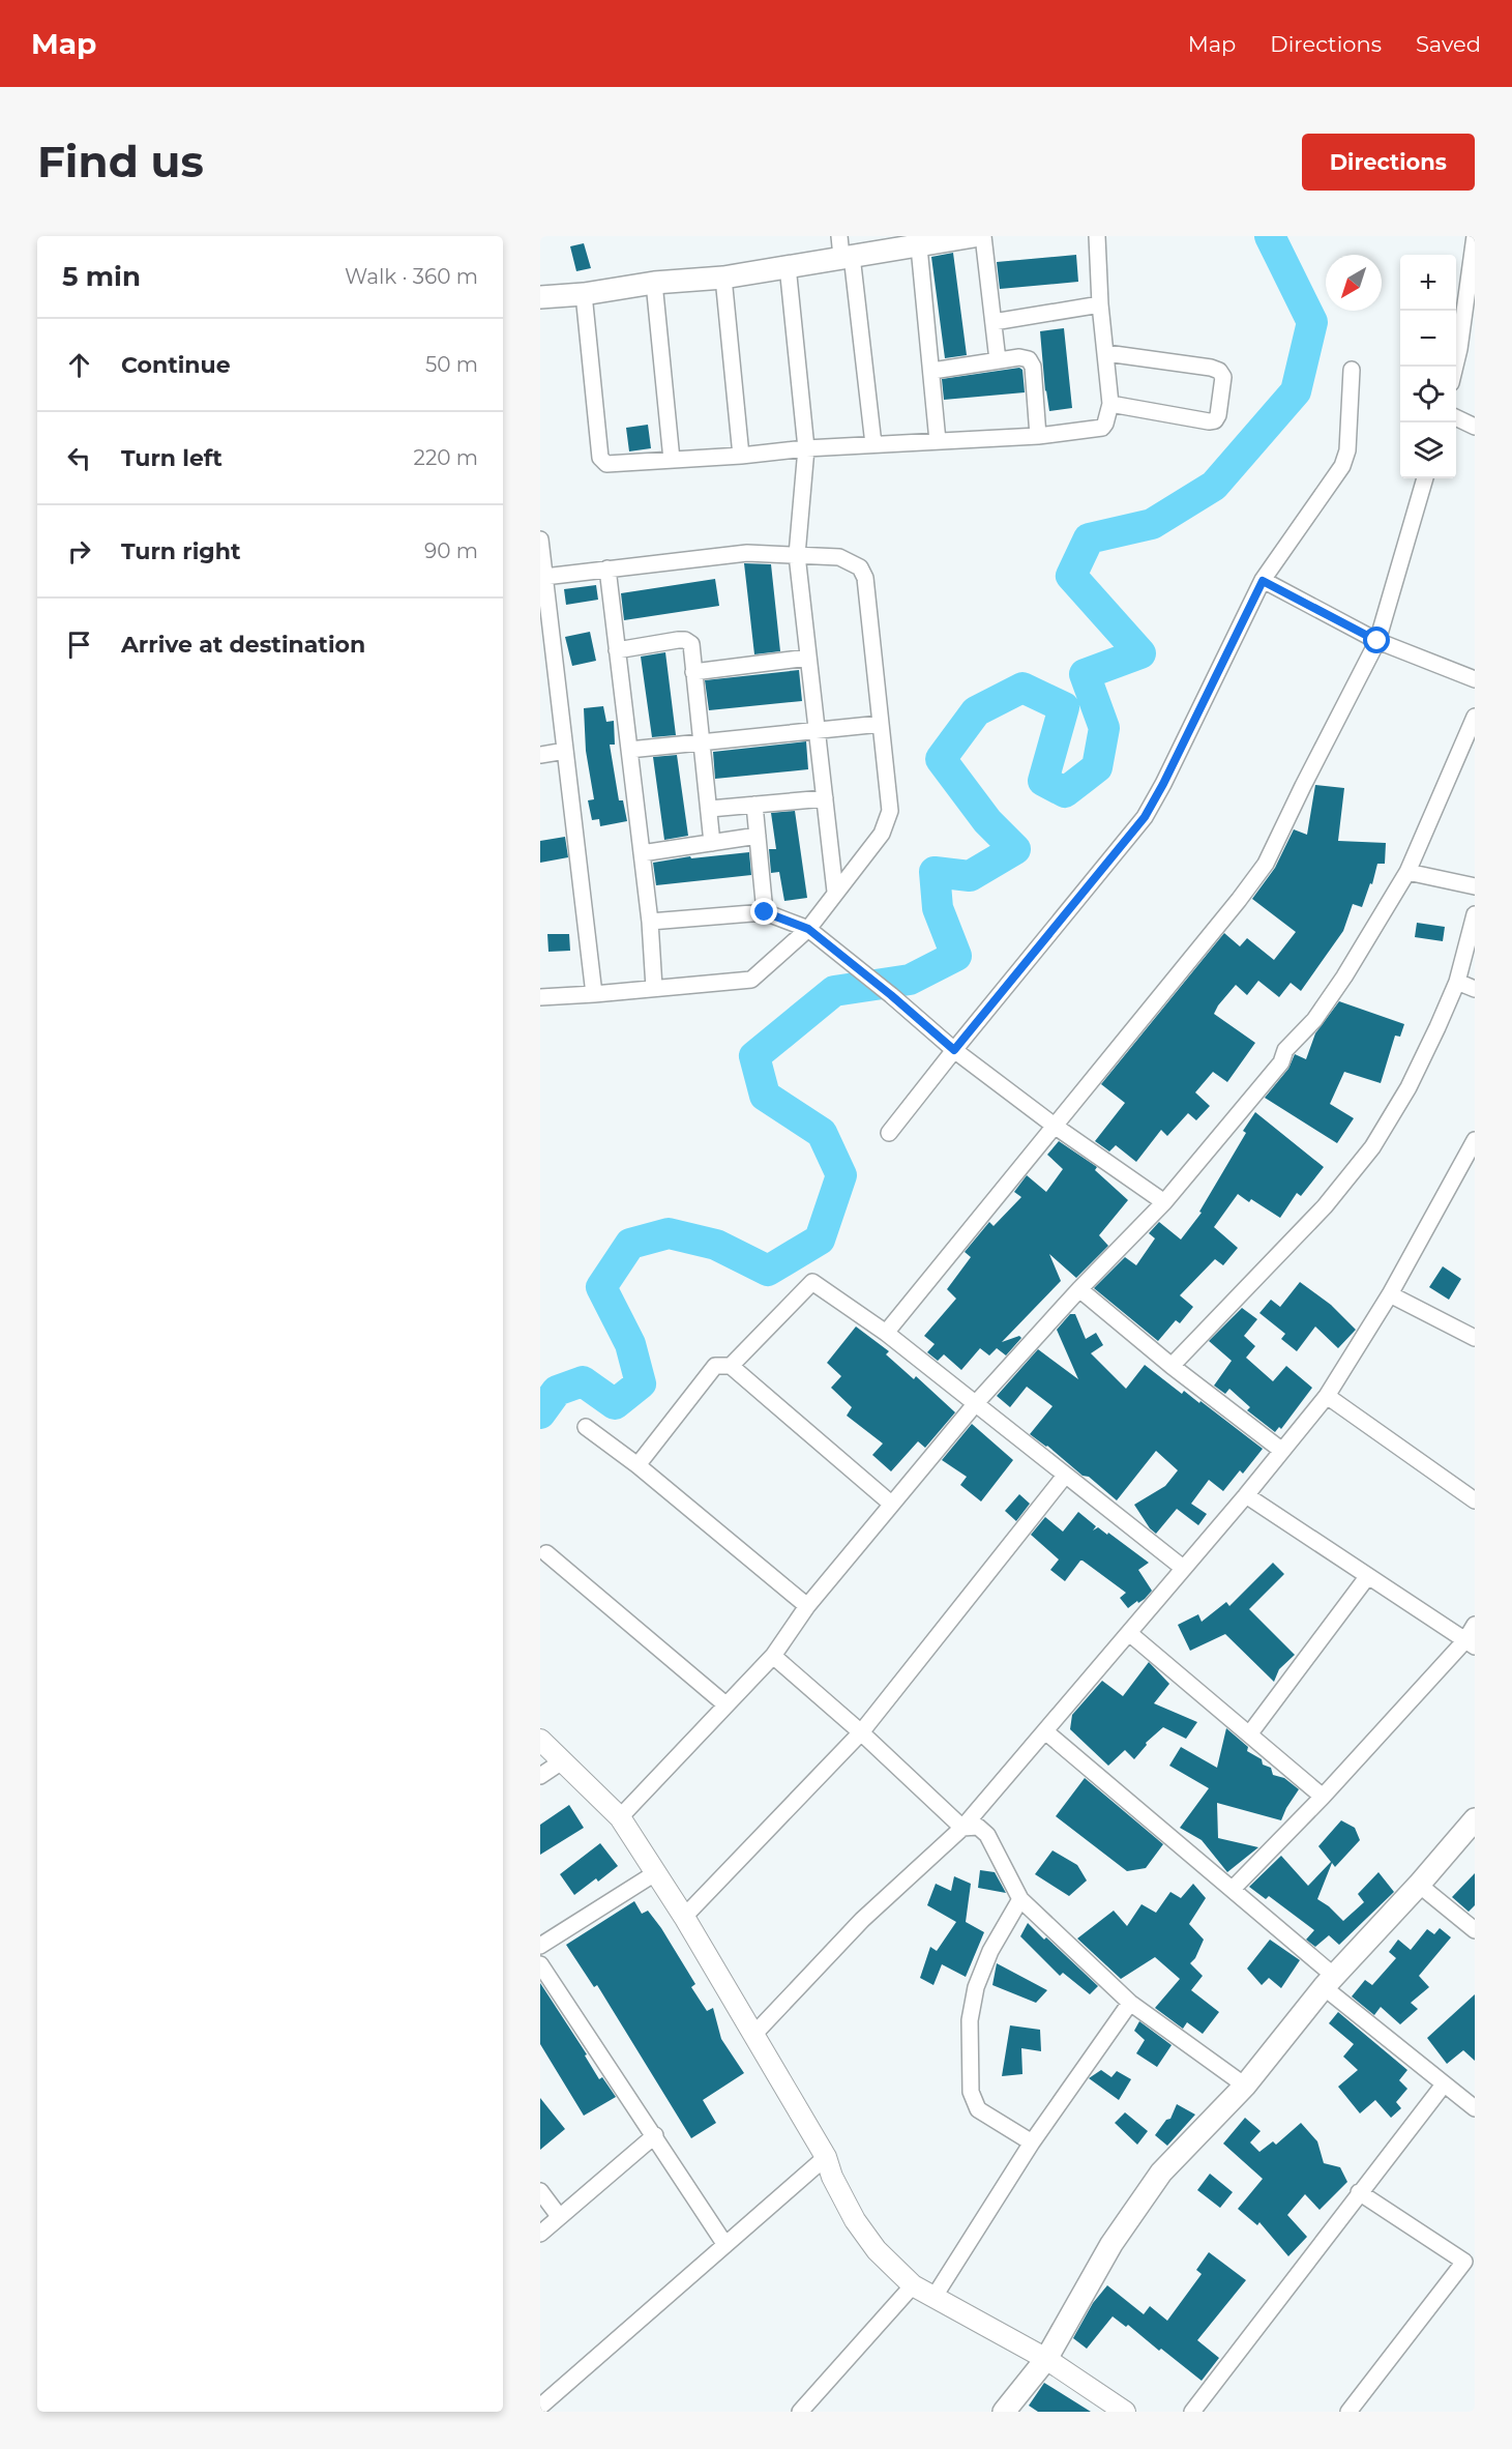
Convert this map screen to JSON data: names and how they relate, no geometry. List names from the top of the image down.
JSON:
{
  "north": "bottom left",
  "page": {
    "header": "Map",
    "nav": ["Map", "Directions", "Saved"],
    "buttons": "Directions",
    "title": "Find us",
    "heading": ["5 min", "Walk · 360 m"],
    "map_buttons": ["+", "−"],
    "list": [
      ["Continue", "50 m"],
      ["Turn left", "220 m"],
      ["Turn right", "90 m"],
      "Arrive at destination"
    ]
  }
}
